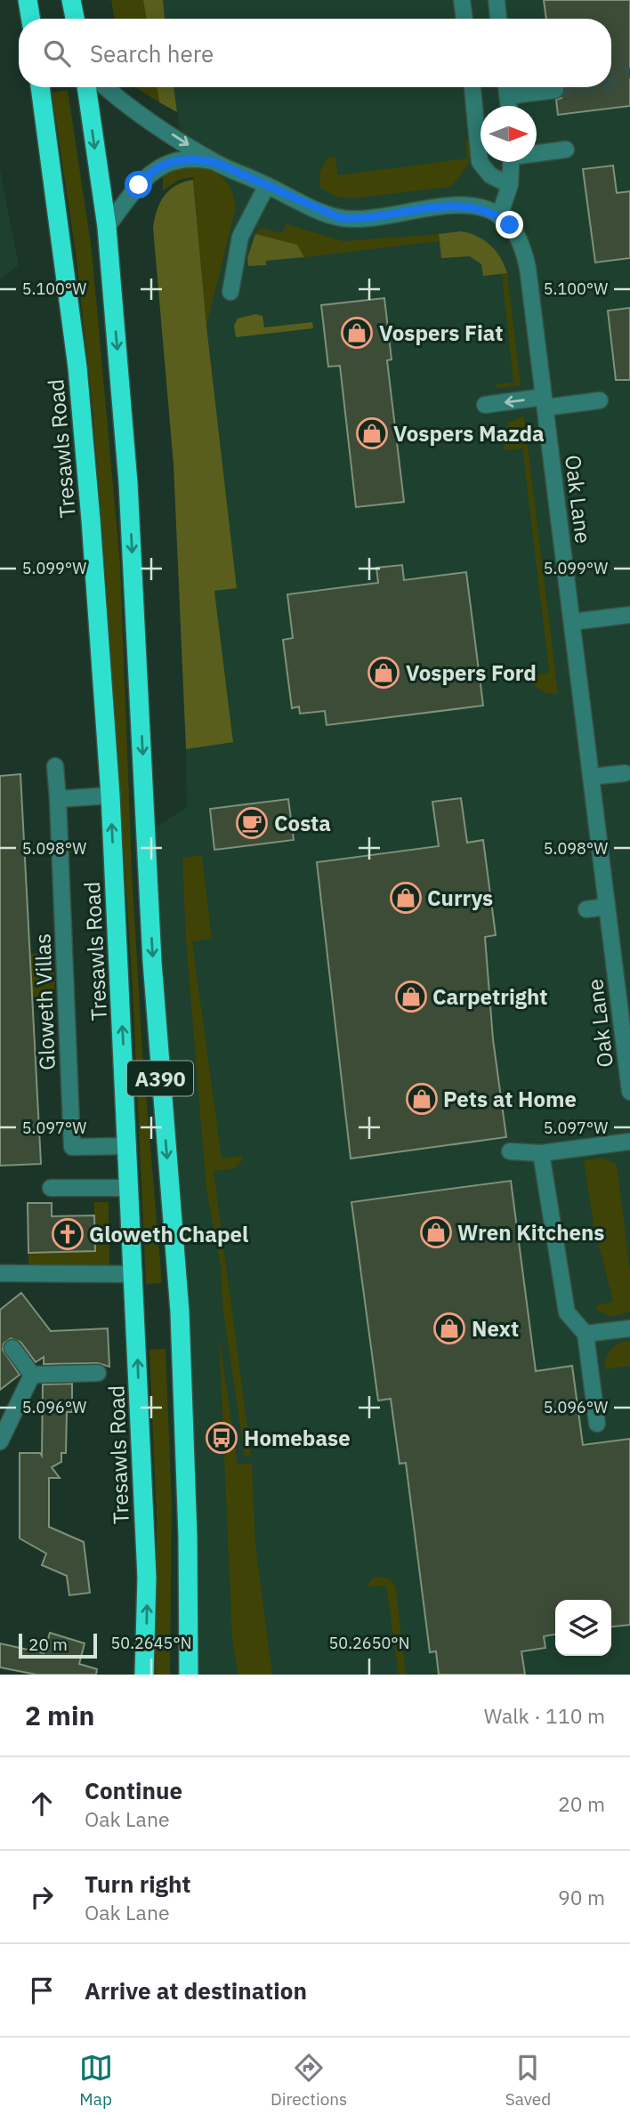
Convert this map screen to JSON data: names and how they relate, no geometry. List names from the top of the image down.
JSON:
{
  "streets": {
    "highway": ["Tresawls Road", "A390"],
    "street": ["Oak Lane", "Gloweth Villas"]
  },
  "crossings": [
    ["Tresawls Road", "Gloweth Villas"]
  ],
  "places": {
    "shop": [
      "Vospers Fiat",
      "Vospers Mazda",
      "Vospers Ford",
      "Currys",
      "Carpetright",
      "Pets at Home",
      "Wren Kitchens",
      "Next"
    ],
    "cafe": ["Costa"],
    "church": ["Gloweth Chapel"],
    "bus stop": ["Homebase"]
  },
  "scale_bar": "20 m",
  "north": "right",
  "page": {
    "search": "Search here",
    "scale": "20 m",
    "heading": ["2 min", "Walk · 110 m"],
    "list": [
      ["Continue", "Oak Lane", "20 m"],
      ["Turn right", "Oak Lane", "90 m"],
      "Arrive at destination"
    ],
    "nav": ["Map", "Directions", "Saved"]
  },
  "coordinates": [
    "5.100°W",
    "5.099°W",
    "5.098°W",
    "5.097°W",
    "5.096°W",
    "50.2645°N",
    "50.2650°N"
  ]
}
